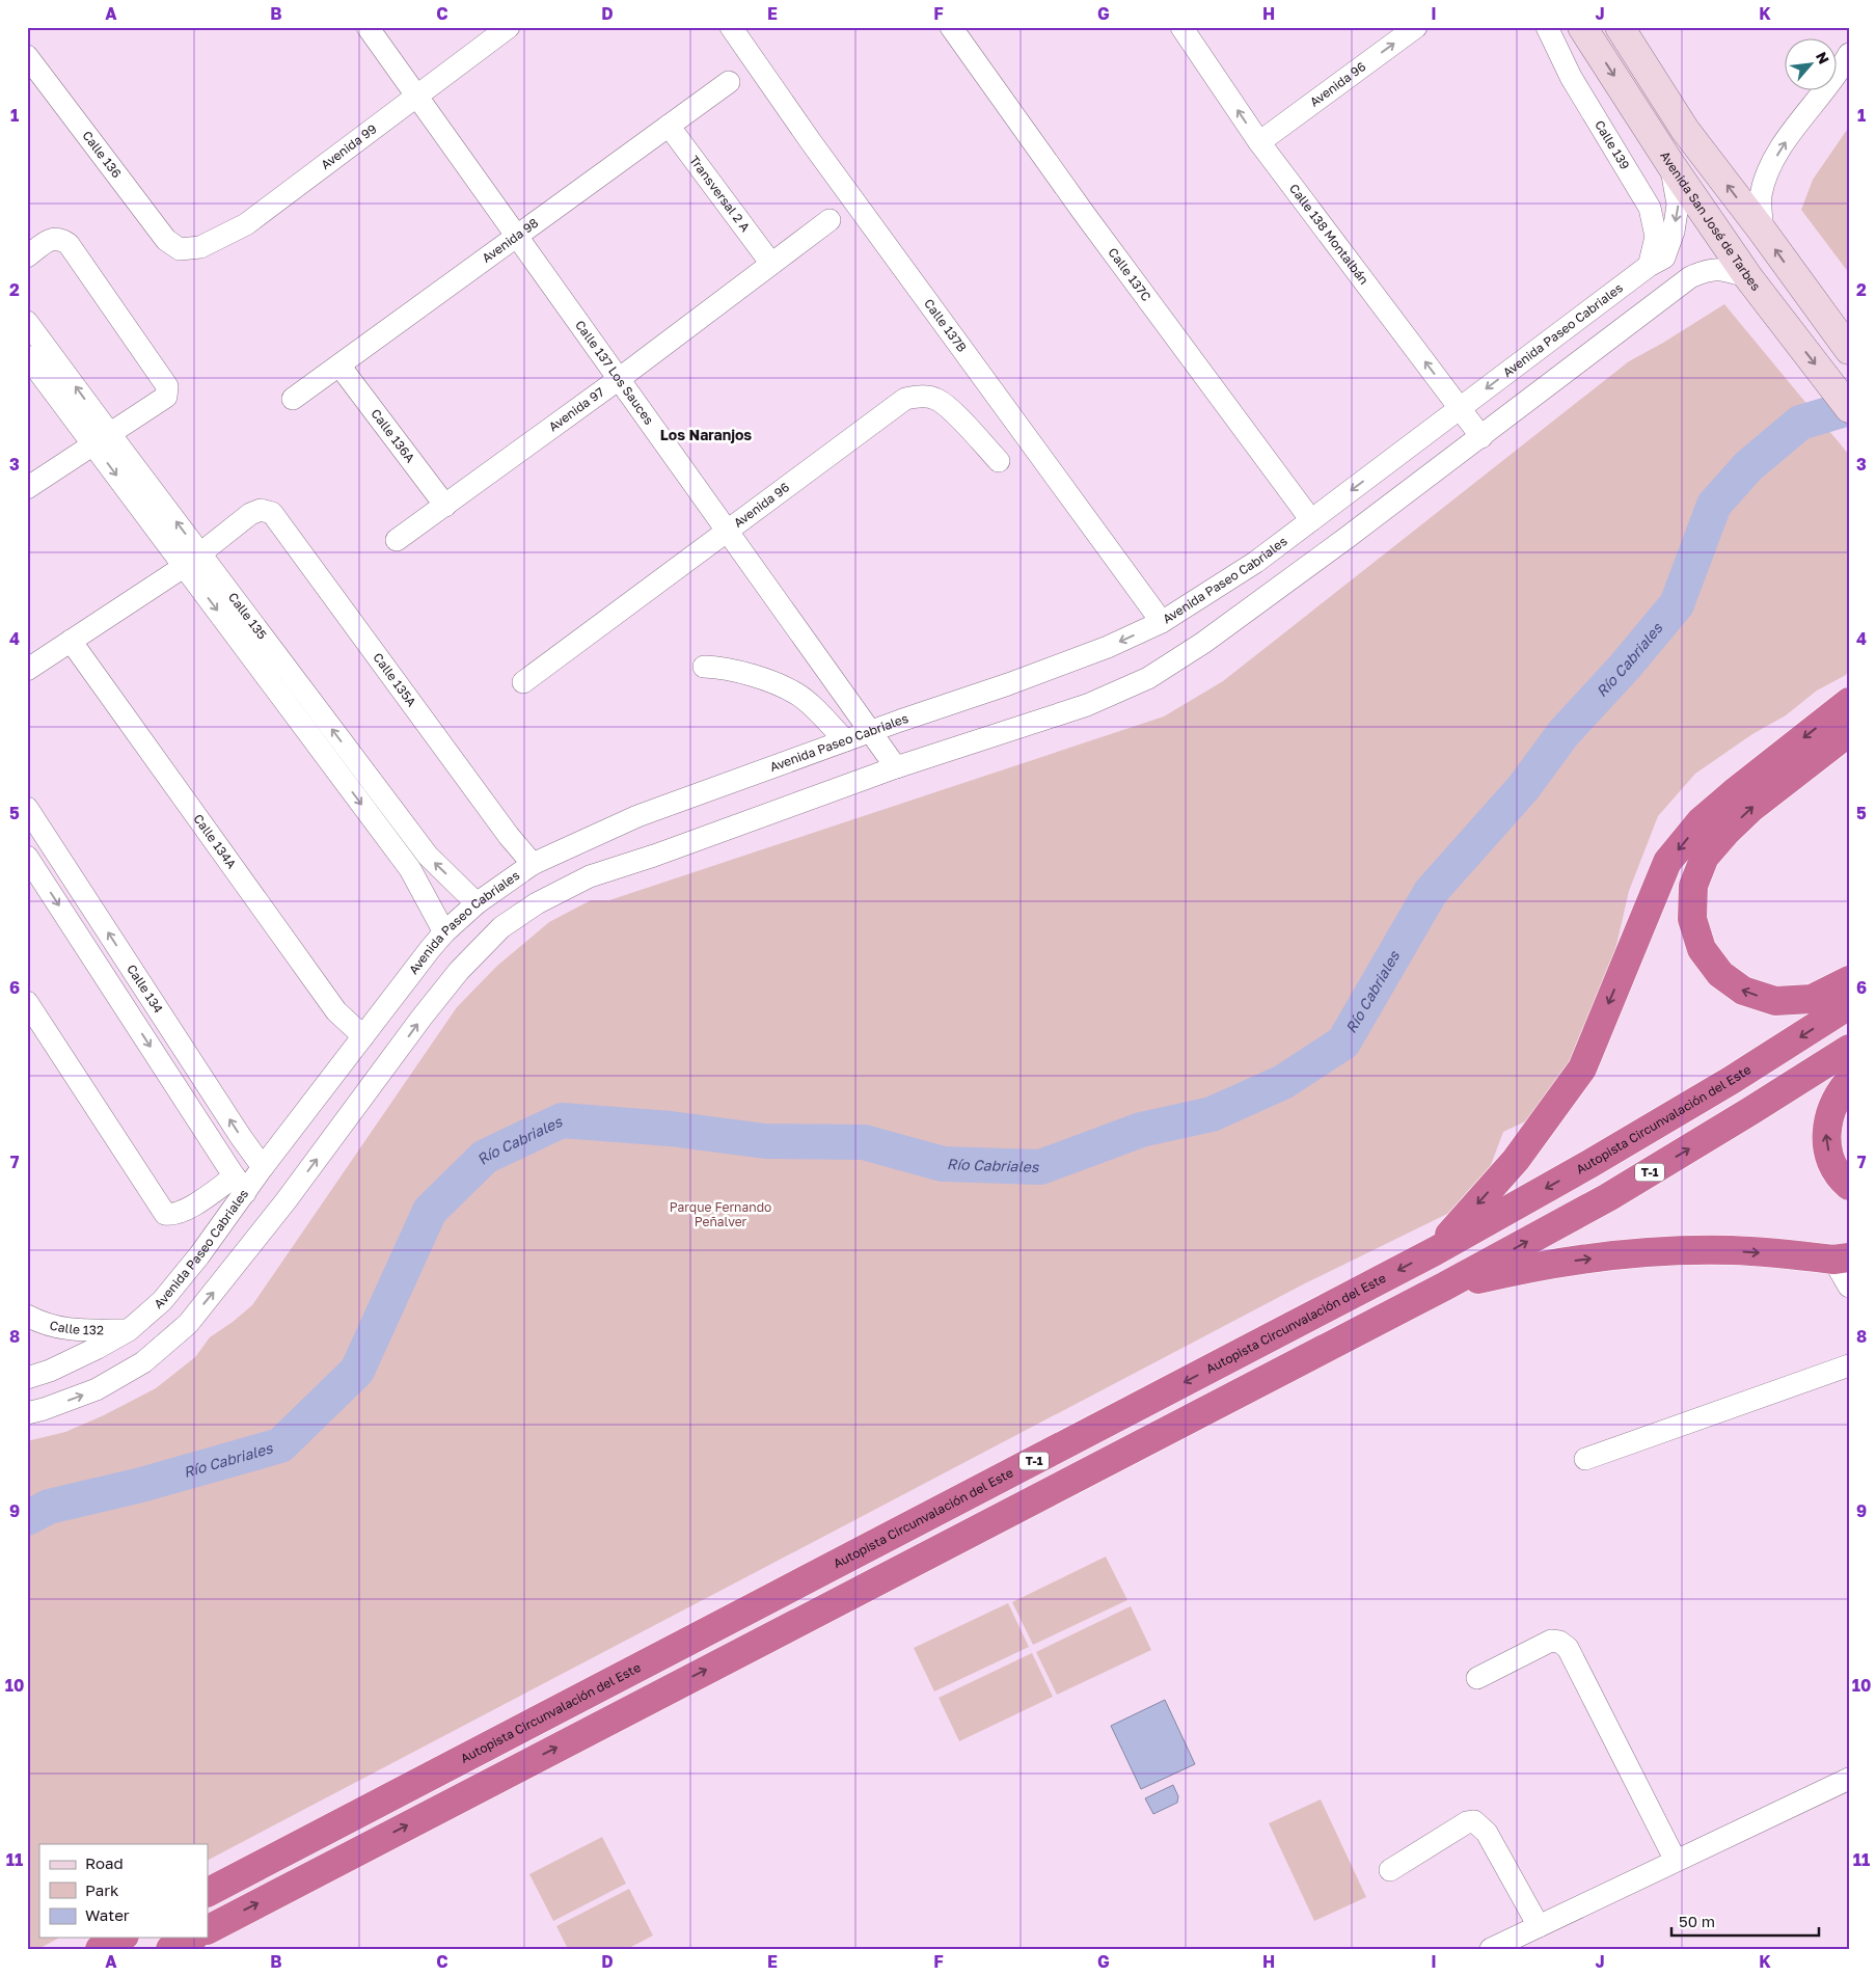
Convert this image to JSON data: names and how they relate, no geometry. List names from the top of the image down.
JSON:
{
  "streets": {
    "highway": ["Autopista Circunvalación del Este", "T-1"],
    "street": [
      "Avenida 96",
      "Calle 139",
      "Avenida 99",
      "Calle 136",
      "Transversal 2 A",
      "Avenida San José de Tarbes",
      "Calle 138 Montalbán",
      "Avenida 98",
      "Calle 137C",
      "Calle 137B",
      "Avenida Paseo Cabriales",
      "Calle 137 Los Sauces",
      "Avenida 97",
      "Calle 136A",
      "Calle 135",
      "Calle 135A",
      "Calle 134A",
      "Calle 134",
      "Calle 132"
    ]
  },
  "crossings": [
    ["Avenida 96", "Calle 138 Montalbán"],
    ["Avenida 96", "Calle 137 Los Sauces"],
    ["Calle 139", "Avenida Paseo Cabriales"],
    ["Avenida 99", "Calle 136"],
    ["Avenida 99", "Calle 137 Los Sauces"],
    ["Transversal 2 A", "Avenida 98"],
    ["Transversal 2 A", "Avenida 97"],
    ["Avenida San José de Tarbes", "Avenida Paseo Cabriales"],
    ["Calle 138 Montalbán", "Avenida Paseo Cabriales"],
    ["Avenida 98", "Calle 137 Los Sauces"],
    ["Avenida 98", "Calle 136A"],
    ["Calle 137C", "Avenida Paseo Cabriales"],
    ["Calle 137B", "Avenida Paseo Cabriales"],
    ["Avenida Paseo Cabriales", "Calle 137 Los Sauces"],
    ["Avenida Paseo Cabriales", "Calle 135"],
    ["Avenida Paseo Cabriales", "Calle 135A"],
    ["Avenida Paseo Cabriales", "Calle 134A"],
    ["Avenida Paseo Cabriales", "Calle 134"],
    ["Avenida Paseo Cabriales", "Calle 132"],
    ["Calle 137 Los Sauces", "Avenida 97"],
    ["Avenida 97", "Calle 136A"],
    ["Calle 135", "Calle 135A"]
  ],
  "one_way": ["Calle 138 Montalbán"],
  "districts": ["Los Naranjos"],
  "water": ["Río Cabriales"],
  "parks": ["Parque Fernando Peñalver"],
  "legend": ["Road", "Park", "Water"],
  "scale_bar": "50 m",
  "north": "top right",
  "grid": {
    "columns": [
      "A",
      "B",
      "C",
      "D",
      "E",
      "F",
      "G",
      "H",
      "I",
      "J",
      "K"
    ],
    "rows": [
      "1",
      "2",
      "3",
      "4",
      "5",
      "6",
      "7",
      "8",
      "9",
      "10",
      "11"
    ]
  }
}
